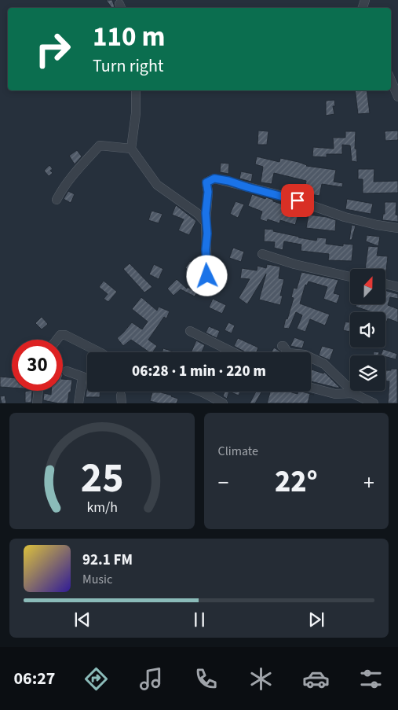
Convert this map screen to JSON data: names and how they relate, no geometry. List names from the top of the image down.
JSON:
{
  "north": "top",
  "page": {
    "turn": ["110 m", "Turn right"],
    "limit": "30",
    "trip": "06:28 · 1 min · 220 m",
    "tile": "Climate",
    "heat": ["−", "22°", "+"],
    "song": ["92.1 FM", "Music"],
    "tabs": "06:27",
    "gauge": ["25", "km/h"]
  }
}
